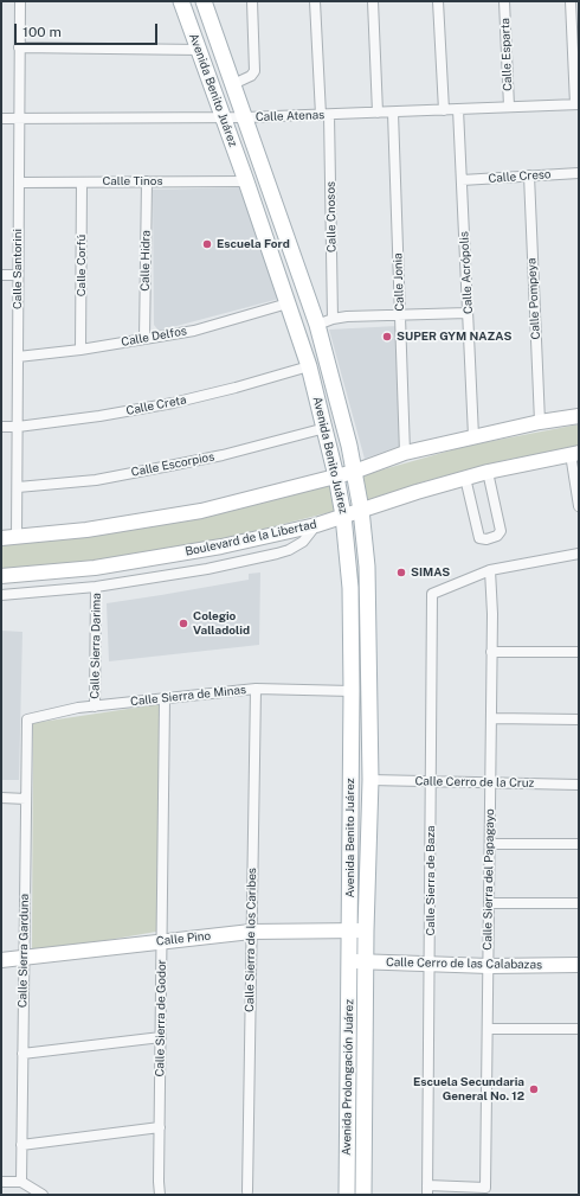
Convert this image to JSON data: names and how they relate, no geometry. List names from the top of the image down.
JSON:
{
  "streets": {
    "main road": [
      "Avenida Benito Juárez",
      "Boulevard de la Libertad",
      "Calle Pino",
      "Calle Cerro de las Calabazas",
      "Avenida Prolongación Juárez"
    ],
    "street": [
      "Calle Esparta",
      "Calle Atenas",
      "Calle Creso",
      "Calle Tinos",
      "Calle Cnosos",
      "Calle Hidra",
      "Calle Corfú",
      "Calle Santorini",
      "Calle Acrópolis",
      "Calle Jonia",
      "Calle Pompeya",
      "Calle Delfos",
      "Calle Creta",
      "Calle Escorpios",
      "Calle Sierra Darima",
      "Calle Sierra de Minas",
      "Calle Cerro de la Cruz",
      "Calle Sierra del Papagayo",
      "Calle Sierra de Baza",
      "Calle Sierra de los Caribes",
      "Calle Sierra Garduna",
      "Calle Sierra de Godor"
    ]
  },
  "crossings": [
    ["Calle Esparta", "Calle Atenas"],
    ["Avenida Benito Juárez", "Calle Atenas"],
    ["Avenida Benito Juárez", "Calle Tinos"],
    ["Avenida Benito Juárez", "Calle Delfos"],
    ["Avenida Benito Juárez", "Calle Creta"],
    ["Avenida Benito Juárez", "Calle Escorpios"],
    ["Avenida Benito Juárez", "Boulevard de la Libertad"],
    ["Avenida Benito Juárez", "Calle Sierra de Minas"],
    ["Avenida Benito Juárez", "Calle Cerro de la Cruz"],
    ["Avenida Benito Juárez", "Calle Pino"],
    ["Avenida Benito Juárez", "Calle Cerro de las Calabazas"],
    ["Avenida Benito Juárez", "Avenida Prolongación Juárez"],
    ["Calle Atenas", "Calle Cnosos"],
    ["Calle Atenas", "Calle Santorini"],
    ["Calle Atenas", "Calle Acrópolis"],
    ["Calle Atenas", "Calle Jonia"],
    ["Calle Creso", "Calle Acrópolis"],
    ["Calle Creso", "Calle Pompeya"],
    ["Calle Tinos", "Calle Hidra"],
    ["Calle Tinos", "Calle Corfú"],
    ["Calle Tinos", "Calle Santorini"],
    ["Calle Hidra", "Calle Delfos"],
    ["Calle Corfú", "Calle Delfos"],
    ["Calle Santorini", "Calle Delfos"],
    ["Calle Santorini", "Calle Creta"],
    ["Calle Santorini", "Calle Escorpios"],
    ["Calle Sierra Darima", "Calle Sierra de Minas"],
    ["Calle Sierra de Minas", "Calle Sierra de los Caribes"],
    ["Calle Sierra de Minas", "Calle Sierra Garduna"],
    ["Calle Sierra de Minas", "Calle Sierra de Godor"],
    ["Calle Cerro de la Cruz", "Calle Sierra del Papagayo"],
    ["Calle Cerro de la Cruz", "Calle Sierra de Baza"],
    ["Calle Sierra del Papagayo", "Calle Sierra de Baza"],
    ["Calle Sierra del Papagayo", "Calle Cerro de las Calabazas"],
    ["Calle Sierra de Baza", "Calle Cerro de las Calabazas"],
    ["Calle Pino", "Calle Sierra de los Caribes"],
    ["Calle Pino", "Calle Sierra Garduna"],
    ["Calle Pino", "Calle Sierra de Godor"],
    ["Calle Cerro de las Calabazas", "Avenida Prolongación Juárez"]
  ],
  "places": [
    "Escuela Ford",
    "SUPER GYM NAZAS",
    "SIMAS",
    "Colegio Valladolid",
    "Escuela Secundaria General No. 12"
  ],
  "scale_bar": "100 m"
}
